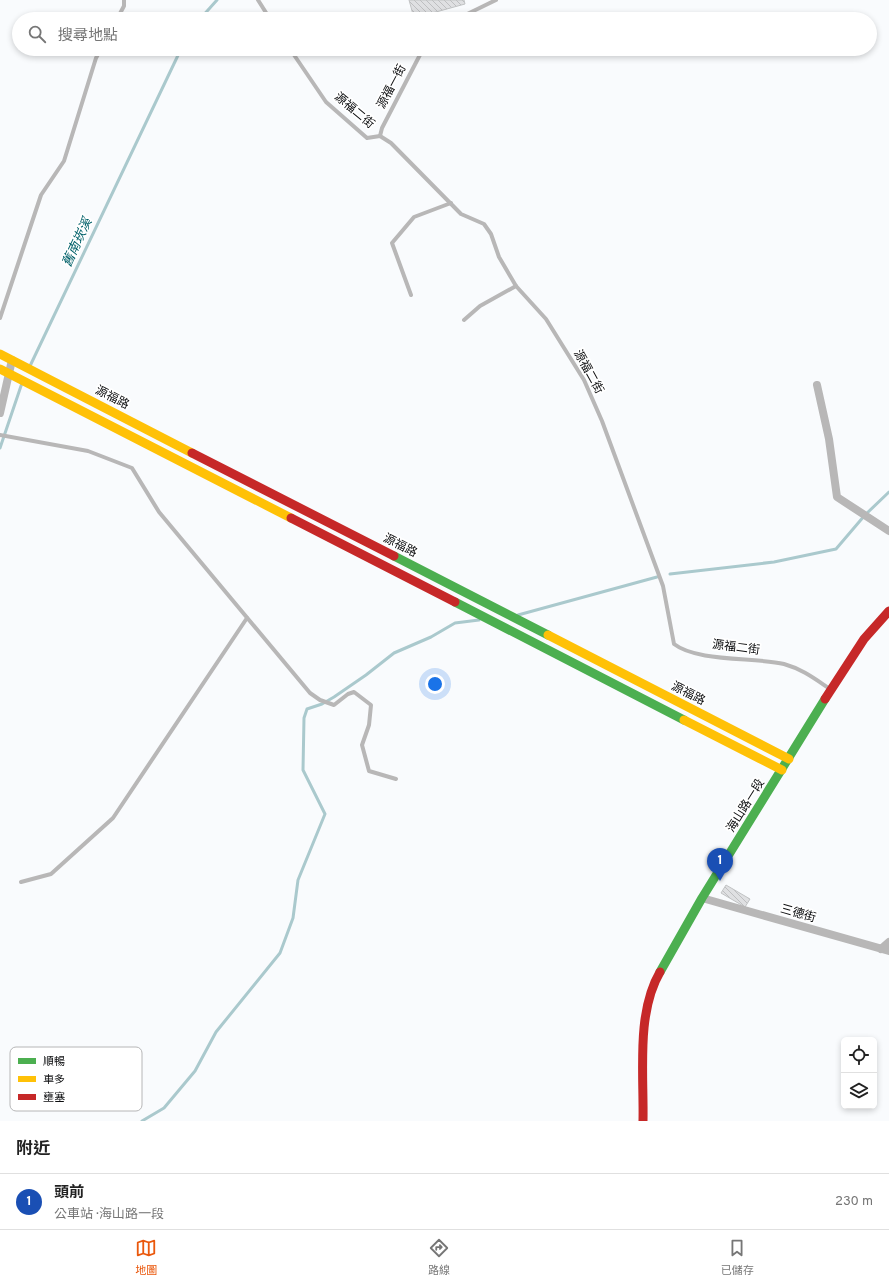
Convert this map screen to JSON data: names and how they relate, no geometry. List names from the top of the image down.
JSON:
{
  "streets": {
    "street": ["源福路", "海山路一段", "三德街"],
    "lane": ["源福一街", "源福二街"]
  },
  "crossings": [
    ["源福一街", "源福二街"],
    ["源福二街", "海山路一段"],
    ["源福路", "海山路一段"],
    ["海山路一段", "三德街"]
  ],
  "water": ["舊南崁溪"],
  "legend": ["順暢", "車多", "壅塞"],
  "page": {
    "search": "搜尋地點",
    "pins": "1",
    "heading": "附近",
    "list": [
      {
        "mark": "1",
        "name": "頭前",
        "note": "公車站 · 海山路一段",
        "value": "230 m"
      }
    ],
    "nav": ["地圖", "路線", "已儲存"]
  }
}
